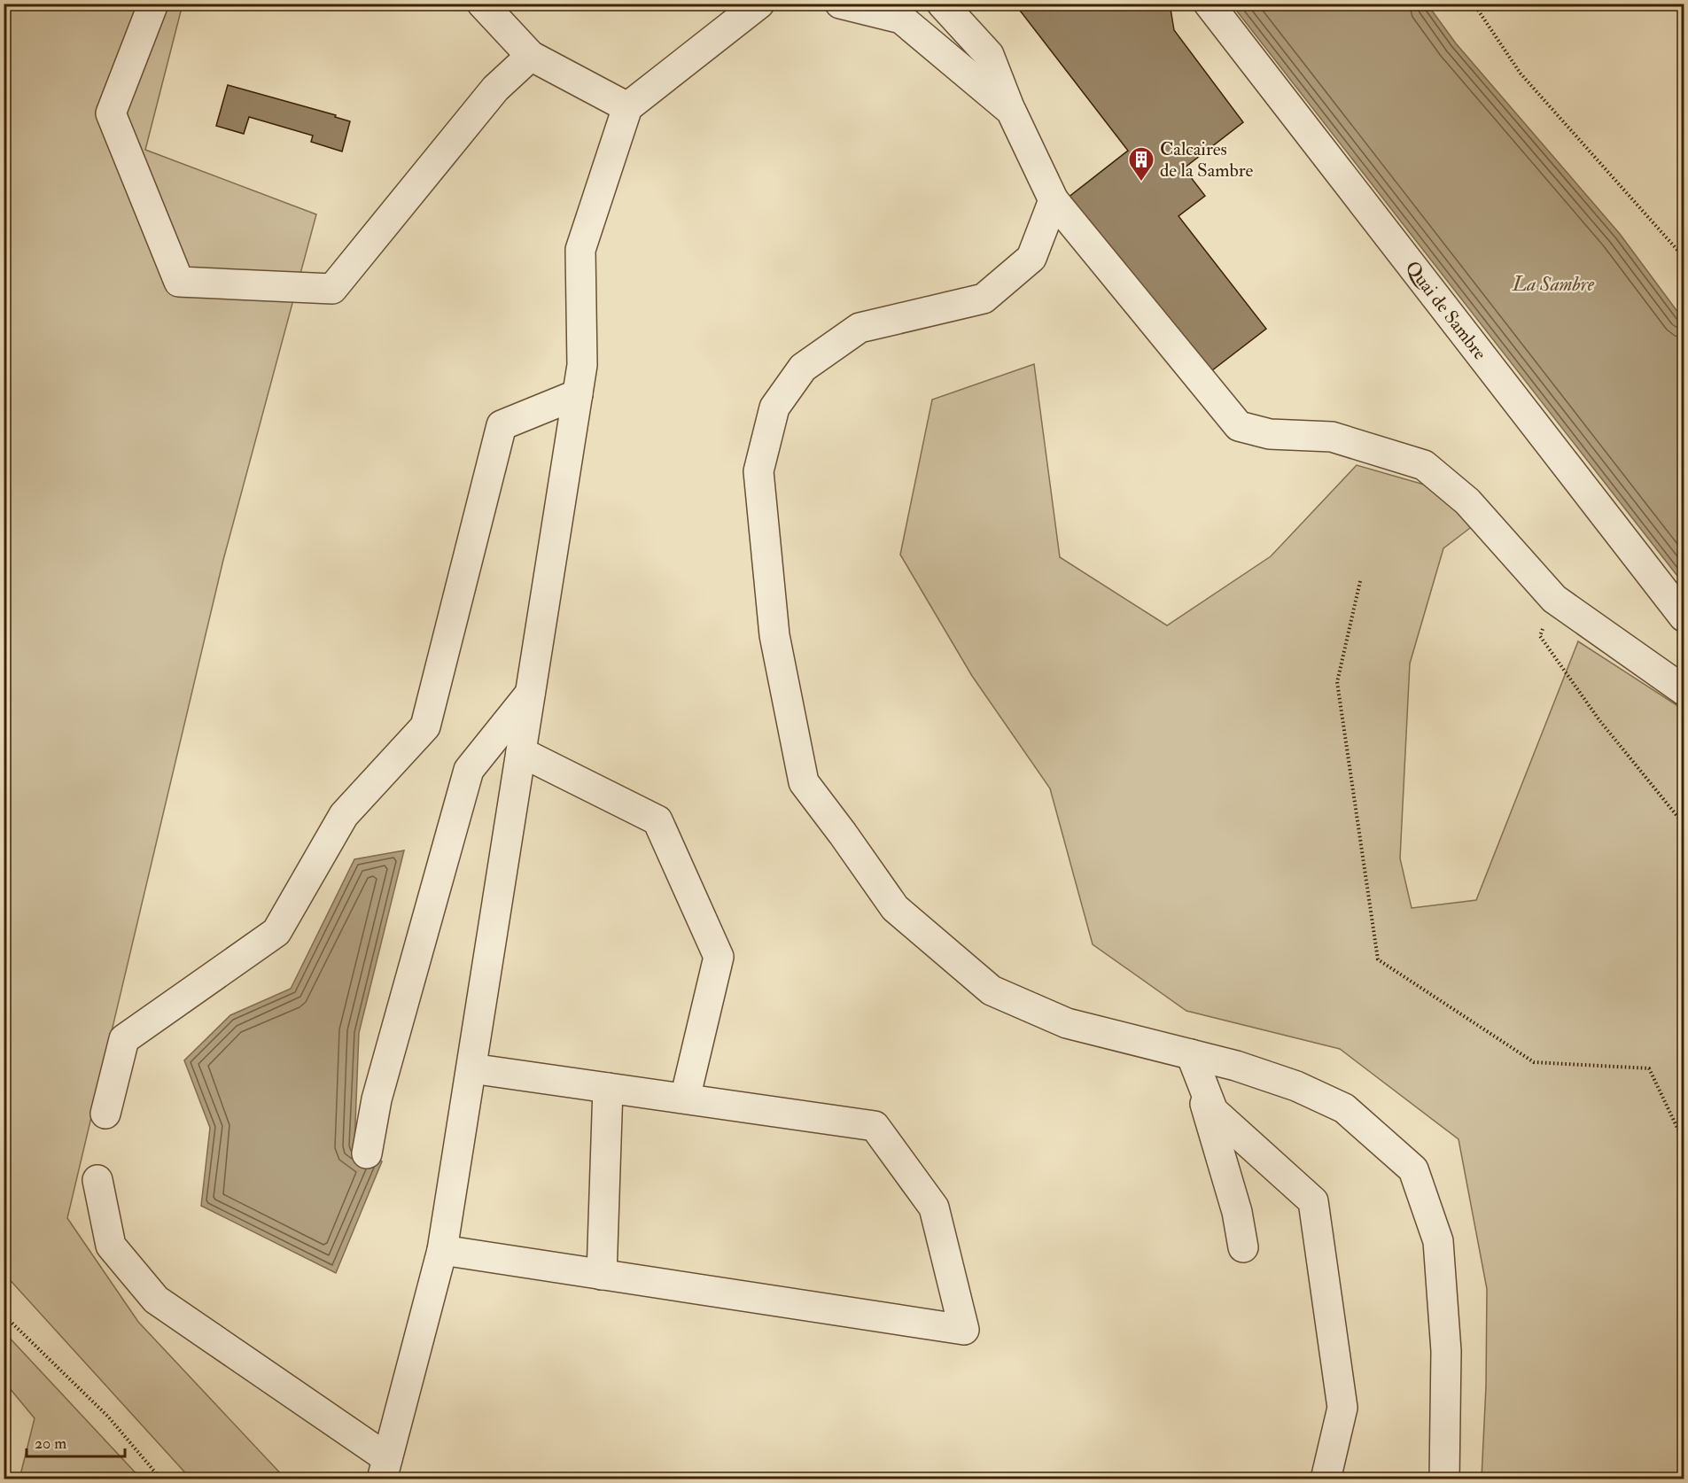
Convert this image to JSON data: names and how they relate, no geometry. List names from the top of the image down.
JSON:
{
  "streets": {
    "street": ["Quai de Sambre"]
  },
  "water": ["La Sambre"],
  "places": {
    "building": ["Calcaires de la Sambre"]
  },
  "scale_bar": "20 m"
}
